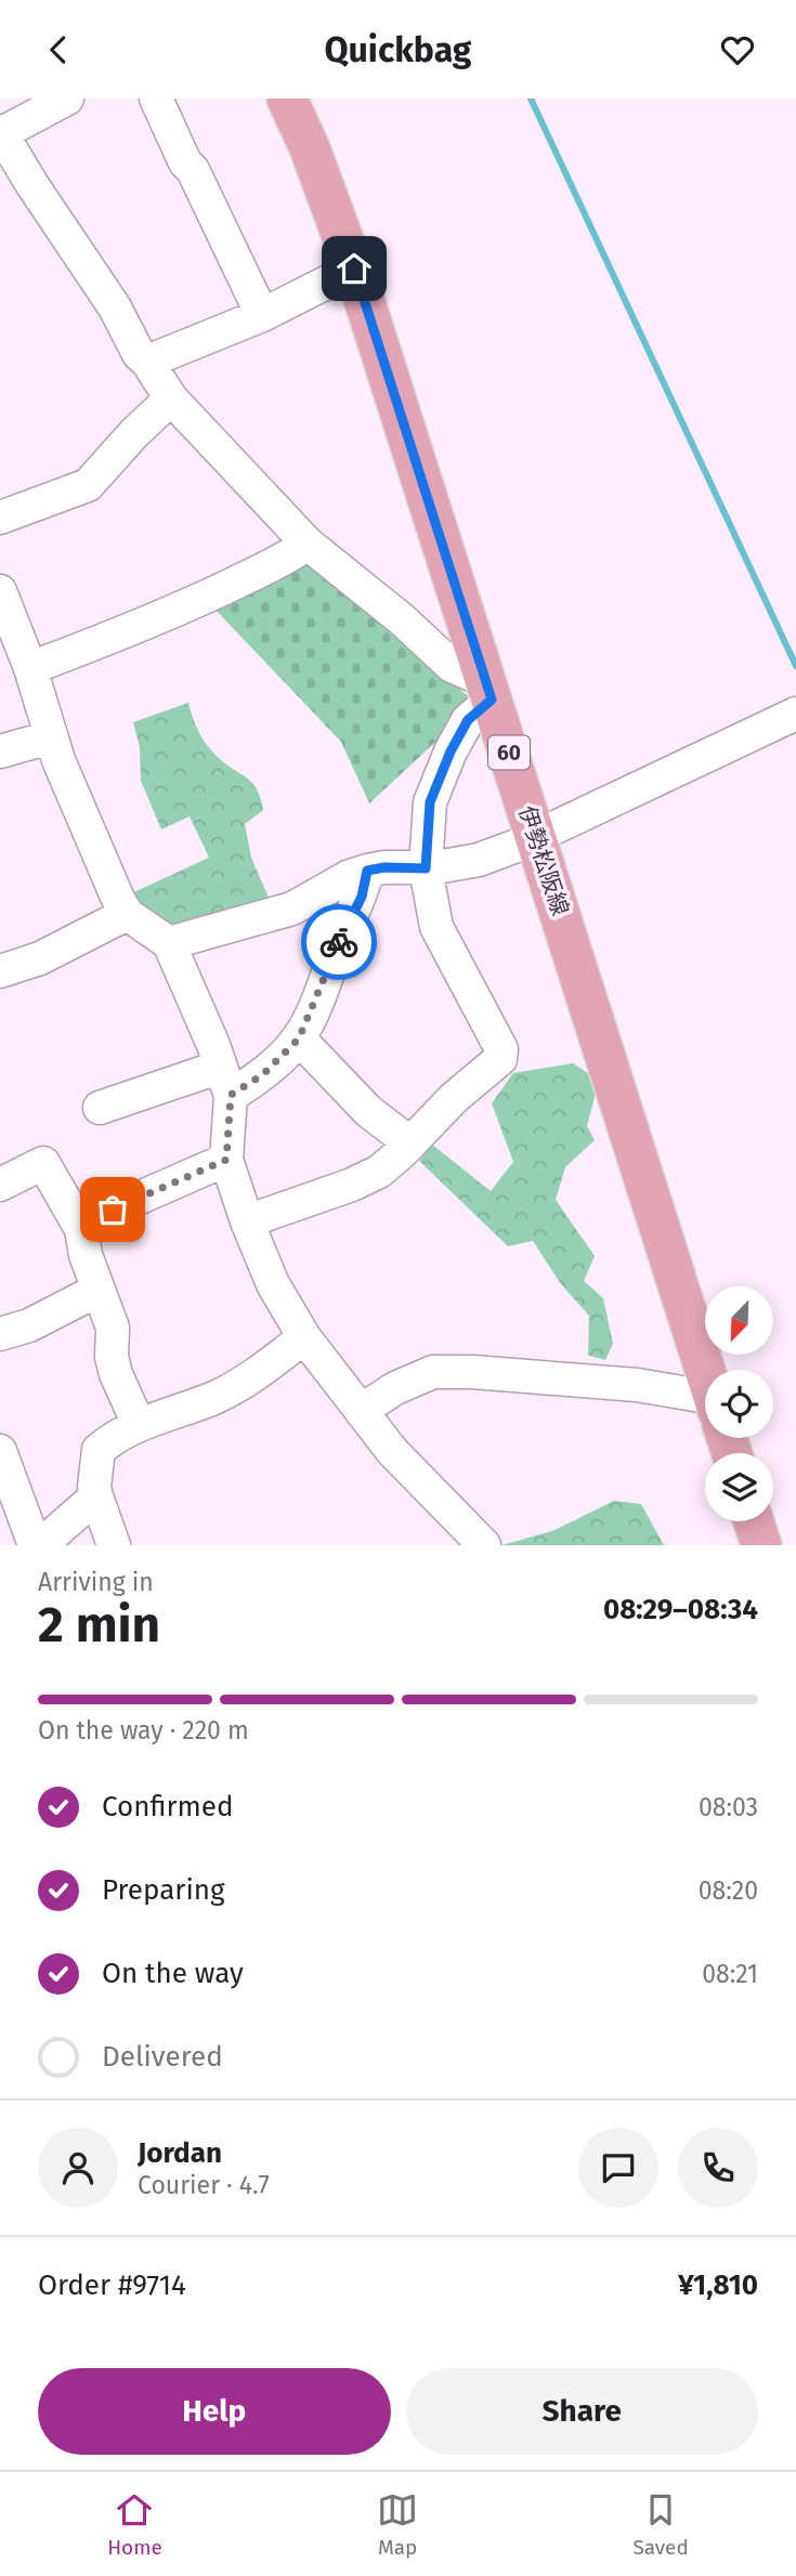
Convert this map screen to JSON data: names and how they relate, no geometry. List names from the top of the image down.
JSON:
{
  "streets": {
    "main road": ["60", "伊勢松阪線"]
  },
  "north": "bottom left",
  "page": {
    "header": "Quickbag",
    "heading": ["2 min", "Arriving in", "08:29–08:34"],
    "panel": [
      "Jordan",
      "Courier · 4.7",
      "Order #9714",
      "¥1,810"
    ],
    "bar": "On the way · 220 m",
    "list": [
      ["Confirmed", "08:03"],
      ["Preparing", "08:20"],
      ["On the way", "08:21"],
      "Delivered"
    ],
    "buttons": ["Help", "Share"],
    "tabs": ["Home", "Map", "Saved"]
  }
}
